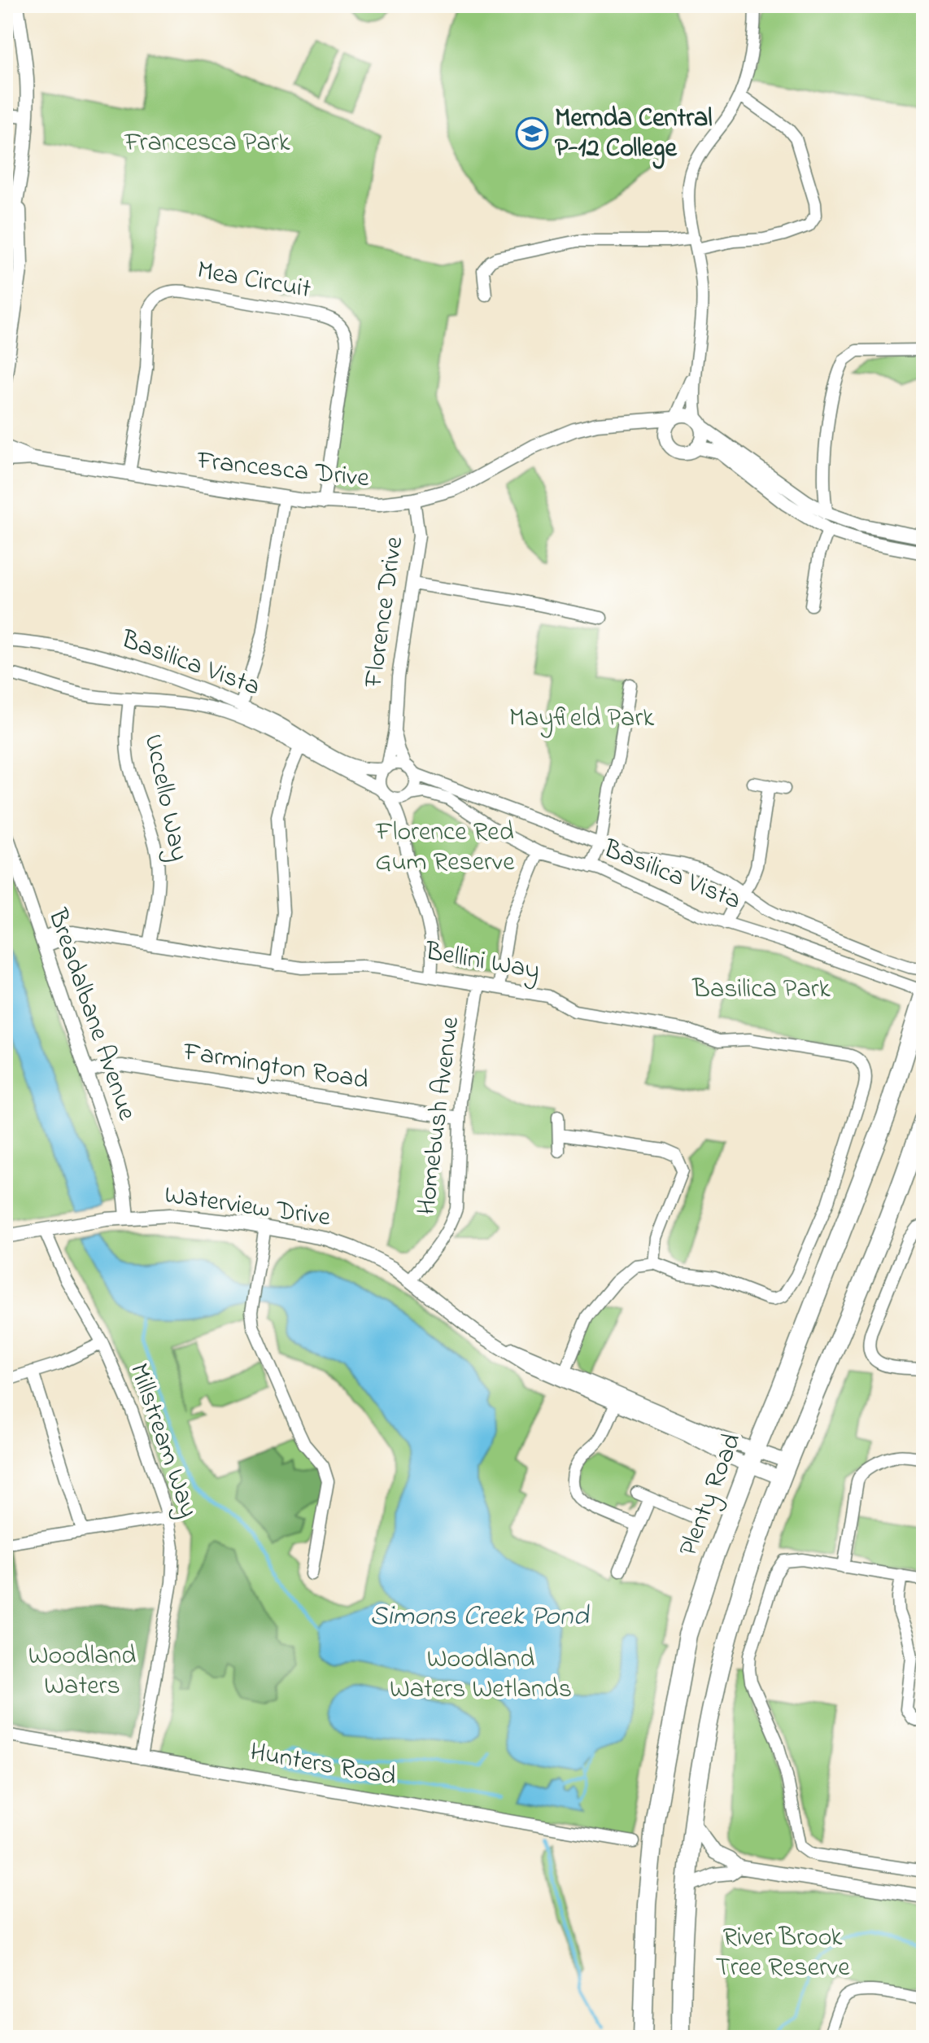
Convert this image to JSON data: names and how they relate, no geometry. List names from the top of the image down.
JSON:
{
  "streets": {
    "highway": ["Plenty Road"],
    "street": [
      "Mea Circuit",
      "Francesca Drive",
      "Florence Drive",
      "Basilica Vista",
      "Uccello Way",
      "Bellini Way",
      "Breadalbane Avenue",
      "Farmington Road",
      "Homebush Avenue",
      "Waterview Drive",
      "Millstream Way",
      "Hunters Road"
    ]
  },
  "crossings": [
    ["Mea Circuit", "Francesca Drive"],
    ["Francesca Drive", "Florence Drive"],
    ["Florence Drive", "Basilica Vista"],
    ["Basilica Vista", "Uccello Way"],
    ["Basilica Vista", "Plenty Road"],
    ["Uccello Way", "Bellini Way"],
    ["Bellini Way", "Breadalbane Avenue"],
    ["Bellini Way", "Homebush Avenue"],
    ["Breadalbane Avenue", "Farmington Road"],
    ["Breadalbane Avenue", "Waterview Drive"],
    ["Farmington Road", "Homebush Avenue"],
    ["Homebush Avenue", "Waterview Drive"],
    ["Waterview Drive", "Millstream Way"],
    ["Waterview Drive", "Plenty Road"],
    ["Millstream Way", "Hunters Road"]
  ],
  "water": ["Simons Creek Pond"],
  "parks": [
    "Francesca Park",
    "Mayfield Park",
    "Florence Red Gum Reserve",
    "Basilica Park",
    "Woodland Waters",
    "Woodland Waters Wetlands",
    "River Brook Tree Reserve"
  ],
  "places": {
    "school or university": ["Mernda Central P-12 College"]
  }
}
